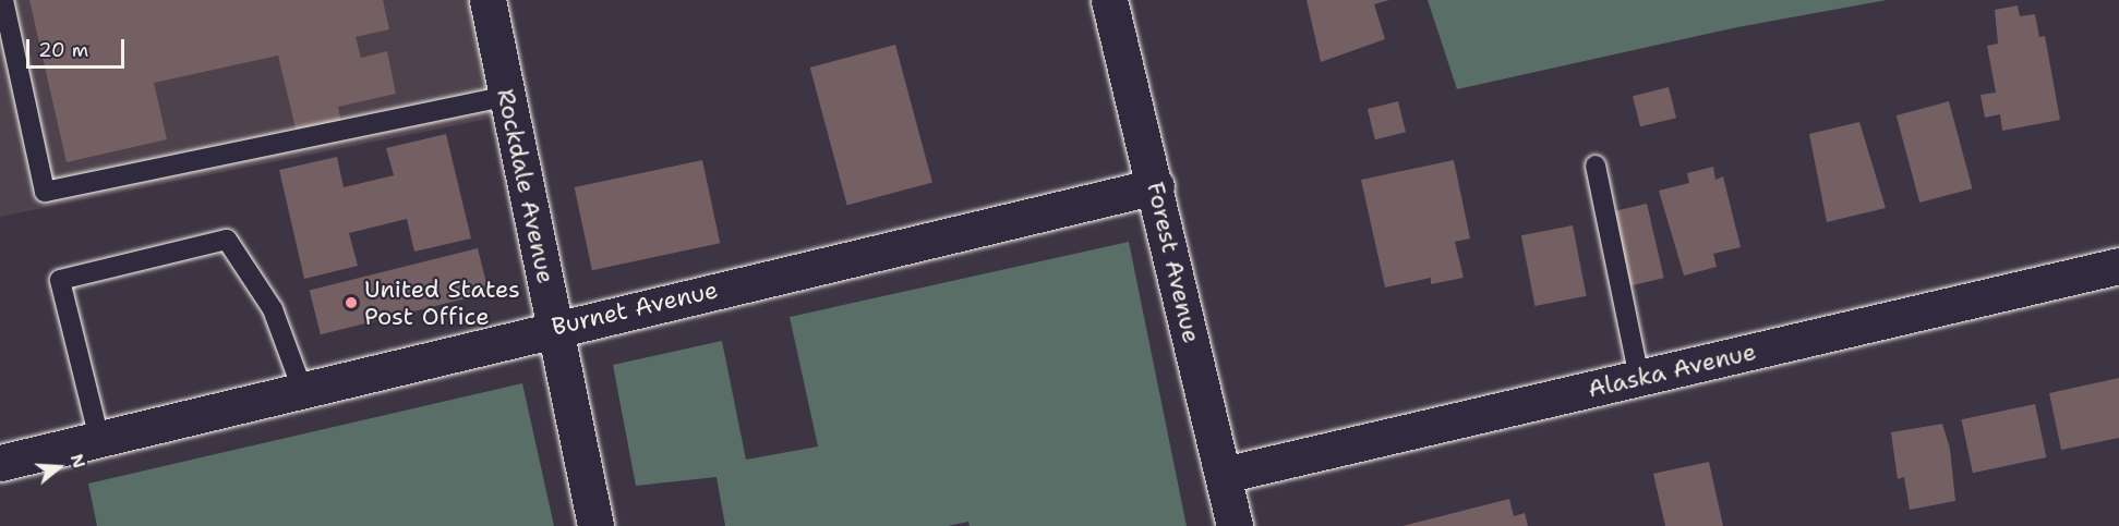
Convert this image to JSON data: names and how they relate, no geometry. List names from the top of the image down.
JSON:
{
  "streets": {
    "street": [
      "Rockdale Avenue",
      "Forest Avenue",
      "Burnet Avenue",
      "Alaska Avenue"
    ]
  },
  "crossings": [
    ["Rockdale Avenue", "Burnet Avenue"],
    ["Forest Avenue", "Burnet Avenue"],
    ["Forest Avenue", "Alaska Avenue"]
  ],
  "places": ["United States Post Office"],
  "scale_bar": "20 m",
  "north": "right"
}
